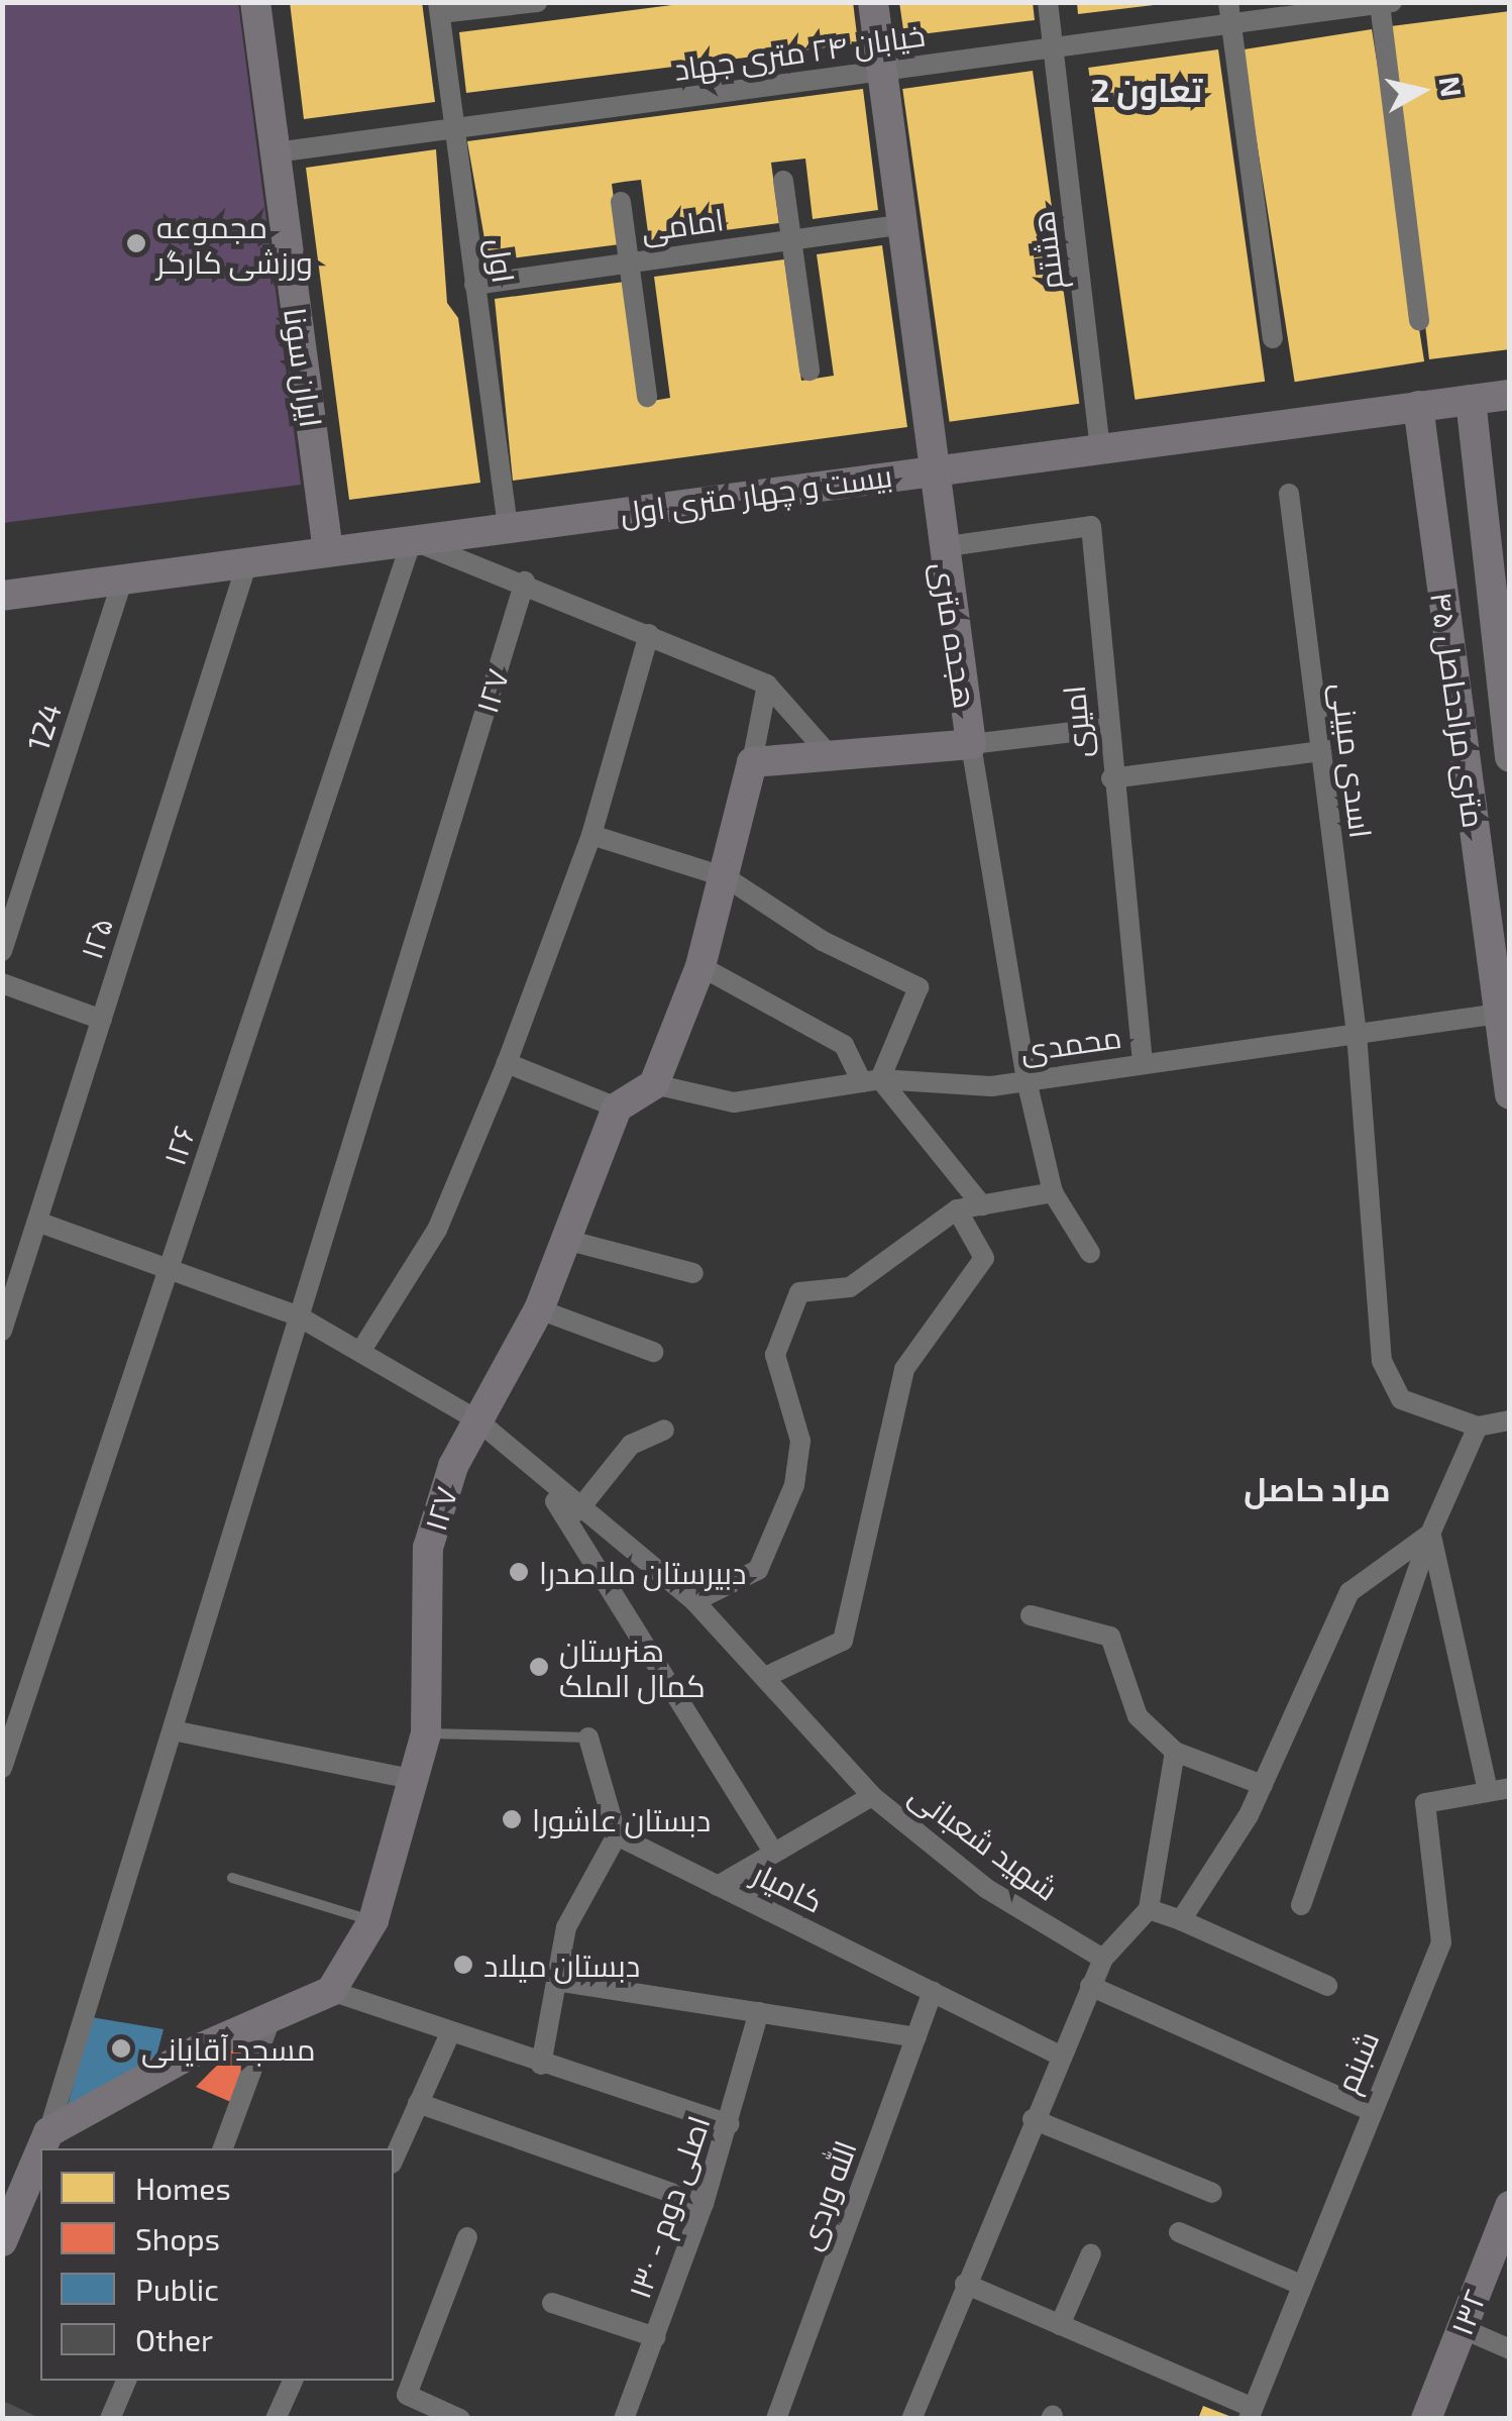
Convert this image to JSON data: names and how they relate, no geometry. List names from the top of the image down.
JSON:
{
  "streets": {
    "street": [
      "خیابان ۲۴ متری جهاد",
      "امامی",
      "هشتم",
      "اول",
      "ایران سونا",
      "بیست و چهار متری اول",
      "هجده متری",
      "۱۲۷",
      "۴۵ متری مرادحاصل",
      "امیری",
      "124",
      "اسدی مبینی",
      "۱۲۵",
      "محمدی",
      "۱۲۶",
      "شهید شعبانی",
      "کامیار",
      "شبنم",
      "الله وردی",
      "اصلی دوم - ۱۳۰",
      "۱۳۲"
    ]
  },
  "crossings": [
    ["خیابان ۲۴ متری جهاد", "هشتم"],
    ["خیابان ۲۴ متری جهاد", "اول"],
    ["خیابان ۲۴ متری جهاد", "ایران سونا"],
    ["خیابان ۲۴ متری جهاد", "هجده متری"],
    ["امامی", "اول"],
    ["امامی", "هجده متری"],
    ["هشتم", "بیست و چهار متری اول"],
    ["اول", "بیست و چهار متری اول"],
    ["ایران سونا", "بیست و چهار متری اول"],
    ["بیست و چهار متری اول", "هجده متری"],
    ["بیست و چهار متری اول", "۴۵ متری مرادحاصل"],
    ["بیست و چهار متری اول", "124"],
    ["بیست و چهار متری اول", "۱۲۵"],
    ["بیست و چهار متری اول", "۱۲۶"],
    ["هجده متری", "امیری"],
    ["هجده متری", "محمدی"],
    ["۱۲۷", "شهید شعبانی"],
    ["۴۵ متری مرادحاصل", "محمدی"],
    ["امیری", "محمدی"],
    ["اسدی مبینی", "محمدی"],
    ["۱۲۵", "شهید شعبانی"],
    ["۱۲۶", "شهید شعبانی"],
    ["کامیار", "الله وردی"]
  ],
  "districts": ["تعاون 2", "مراد حاصل"],
  "places": [
    "مجموعه ورزشی کارگر",
    "دبیرستان ملاصدرا",
    "هنرستان کمال الملک",
    "دبستان عاشورا",
    "دبستان میلاد",
    "مسجد آقایانی"
  ],
  "legend": [
    "Homes",
    "Shops",
    "Public",
    "Other"
  ],
  "north": "right"
}
